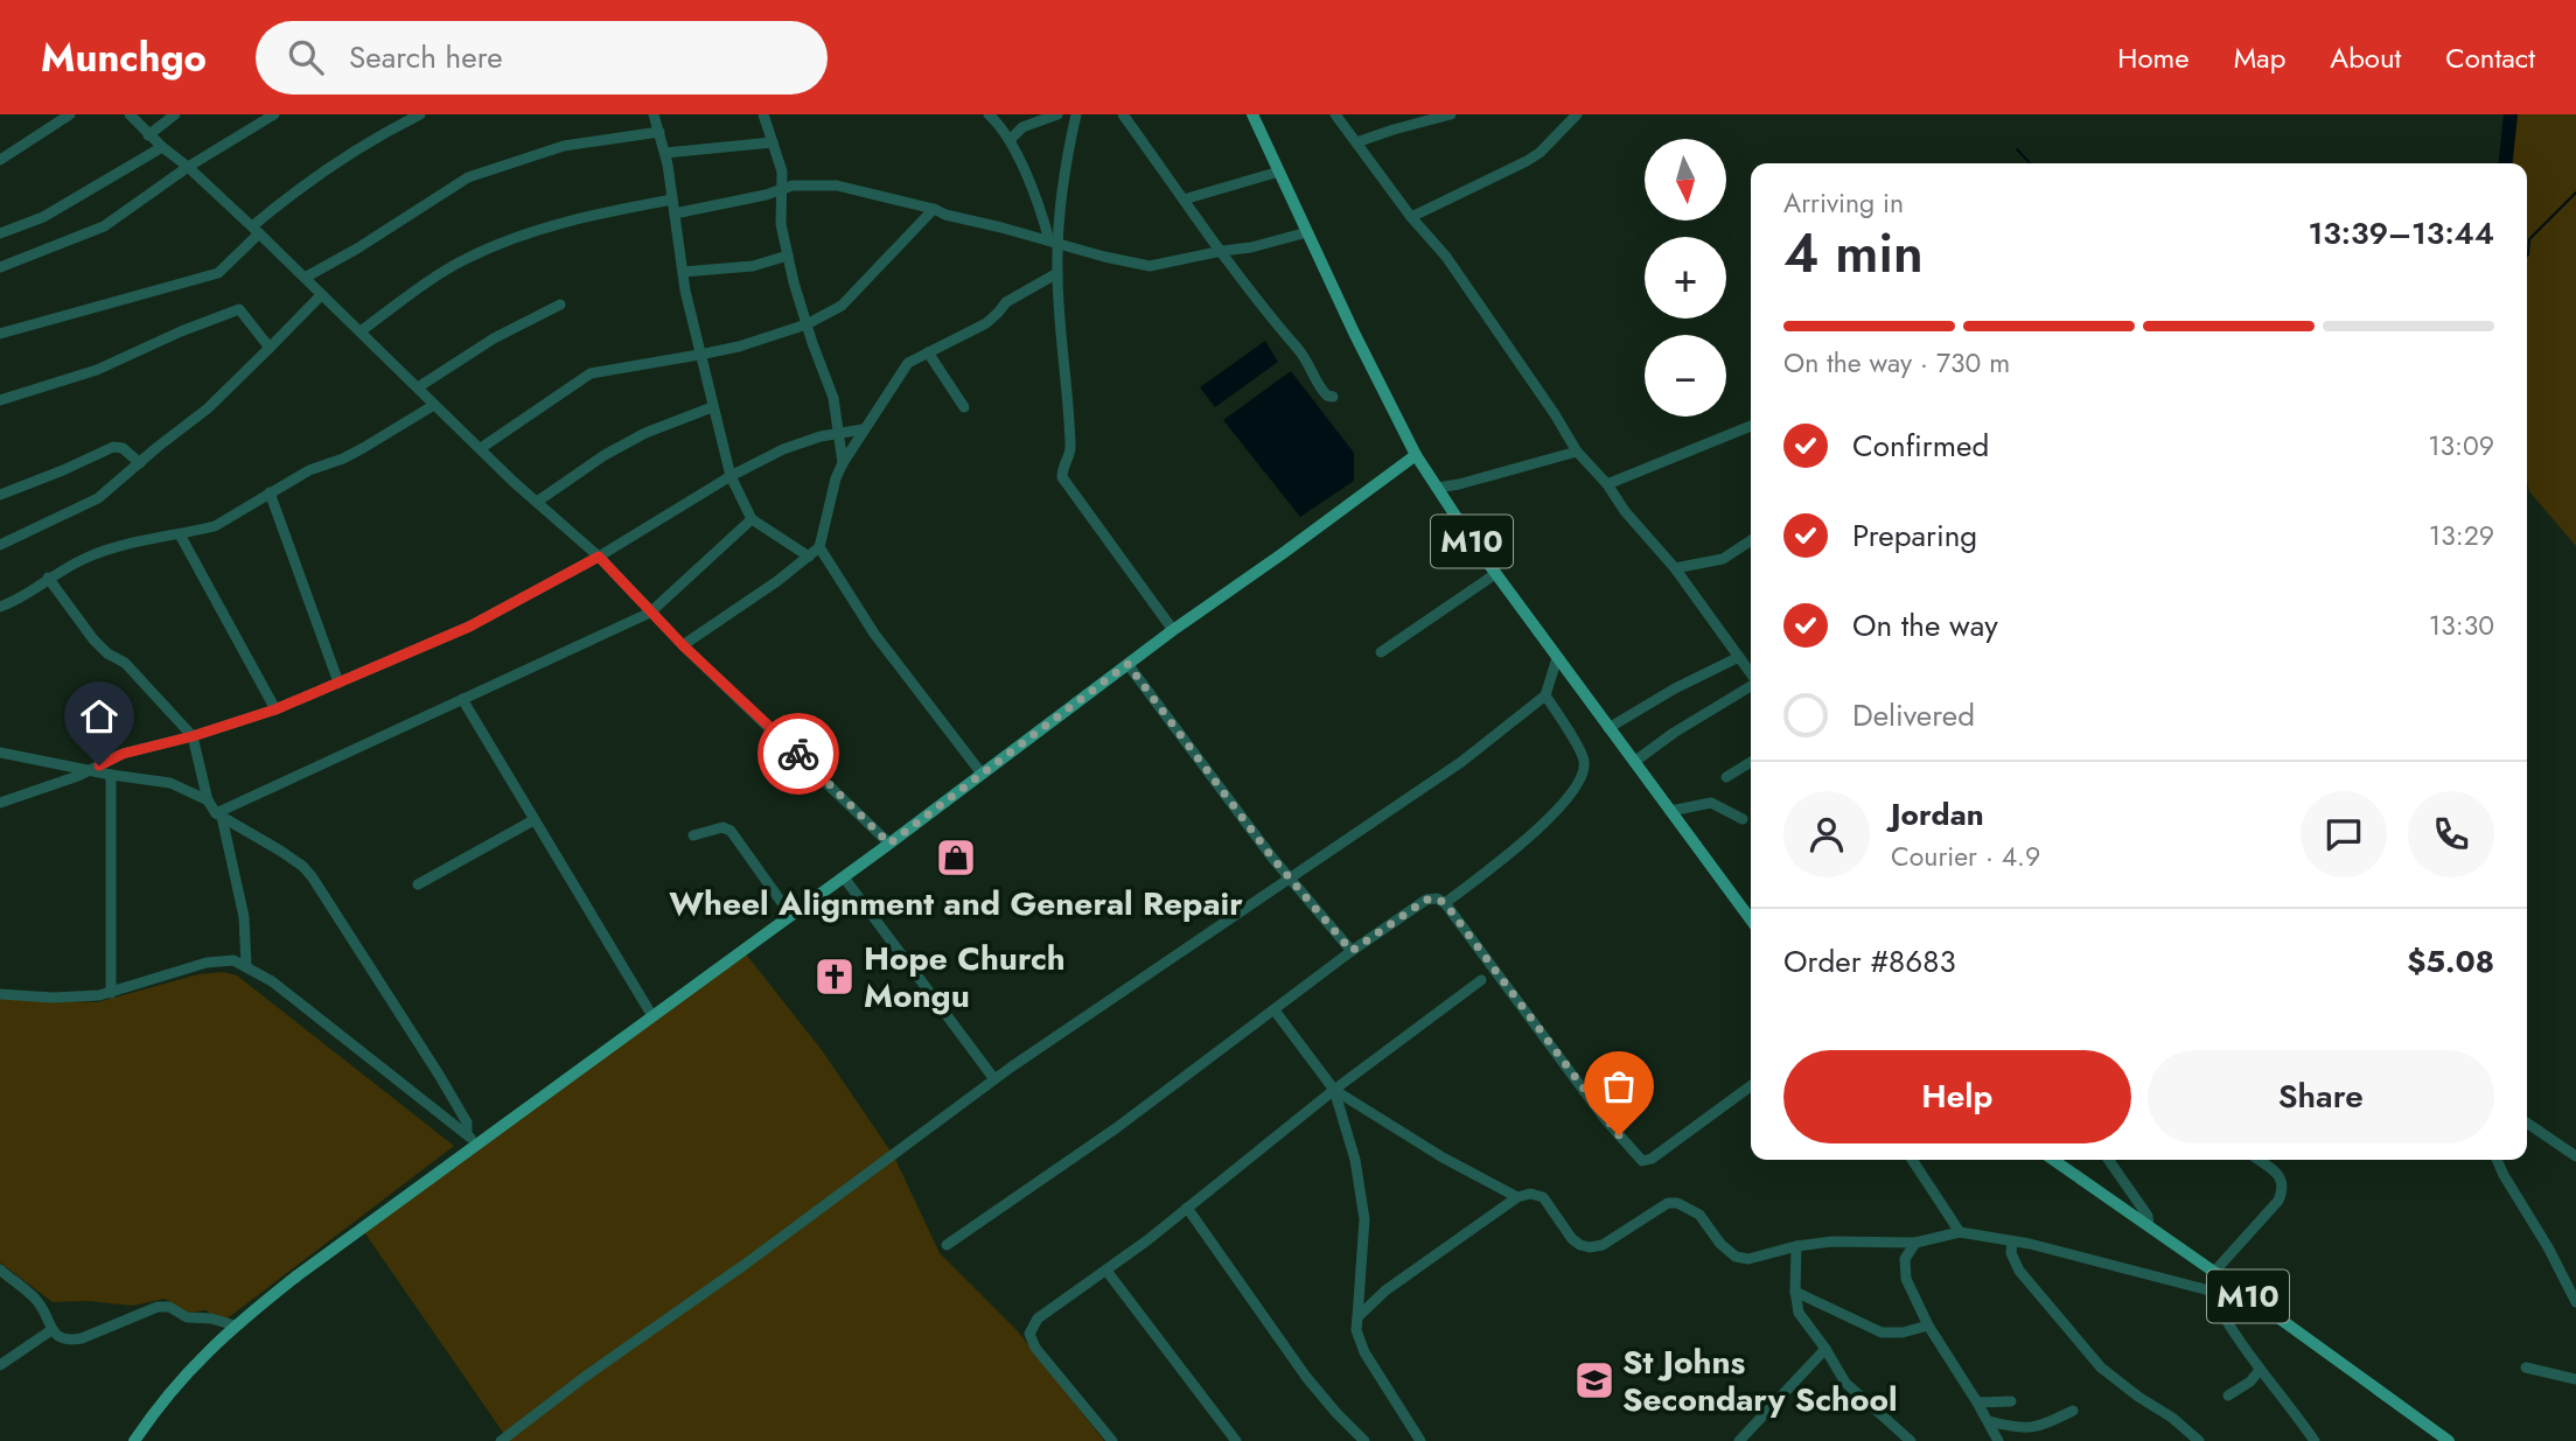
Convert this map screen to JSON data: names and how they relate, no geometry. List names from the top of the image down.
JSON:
{
  "streets": {
    "main road": ["M10"]
  },
  "places": {
    "shop": ["Wheel Alignment and General Repair"],
    "church": ["Hope Church Mongu"],
    "school or university": ["St Johns Secondary School"]
  },
  "north": "bottom",
  "page": {
    "header": "Munchgo",
    "search": "Search here",
    "nav": [
      "Home",
      "Map",
      "About",
      "Contact"
    ],
    "map_buttons": ["+", "−"],
    "heading": ["4 min", "Arriving in", "13:39–13:44"],
    "panel": [
      "Jordan",
      "Courier · 4.9",
      "Order #8683",
      "$5.08"
    ],
    "bar": "On the way · 730 m",
    "list": [
      ["Confirmed", "13:09"],
      ["Preparing", "13:29"],
      ["On the way", "13:30"],
      "Delivered"
    ],
    "buttons": ["Help", "Share"]
  }
}
